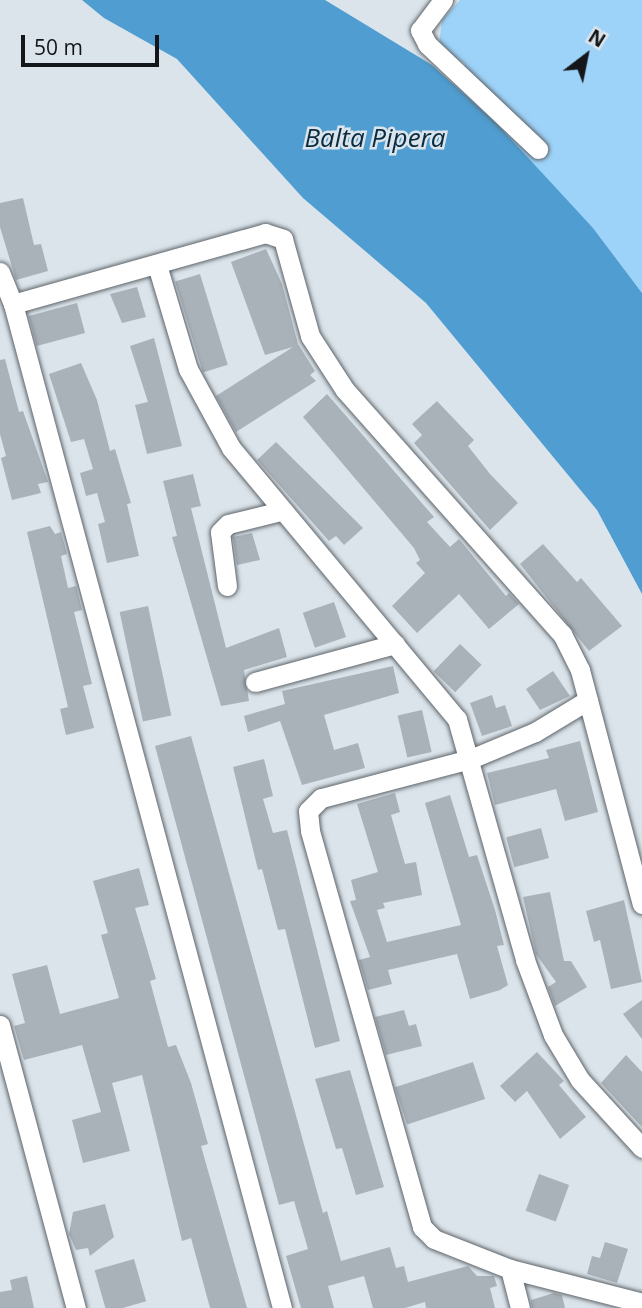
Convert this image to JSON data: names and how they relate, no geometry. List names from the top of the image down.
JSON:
{
  "water": ["Balta Pipera"],
  "scale_bar": "50 m",
  "north": "top right"
}
